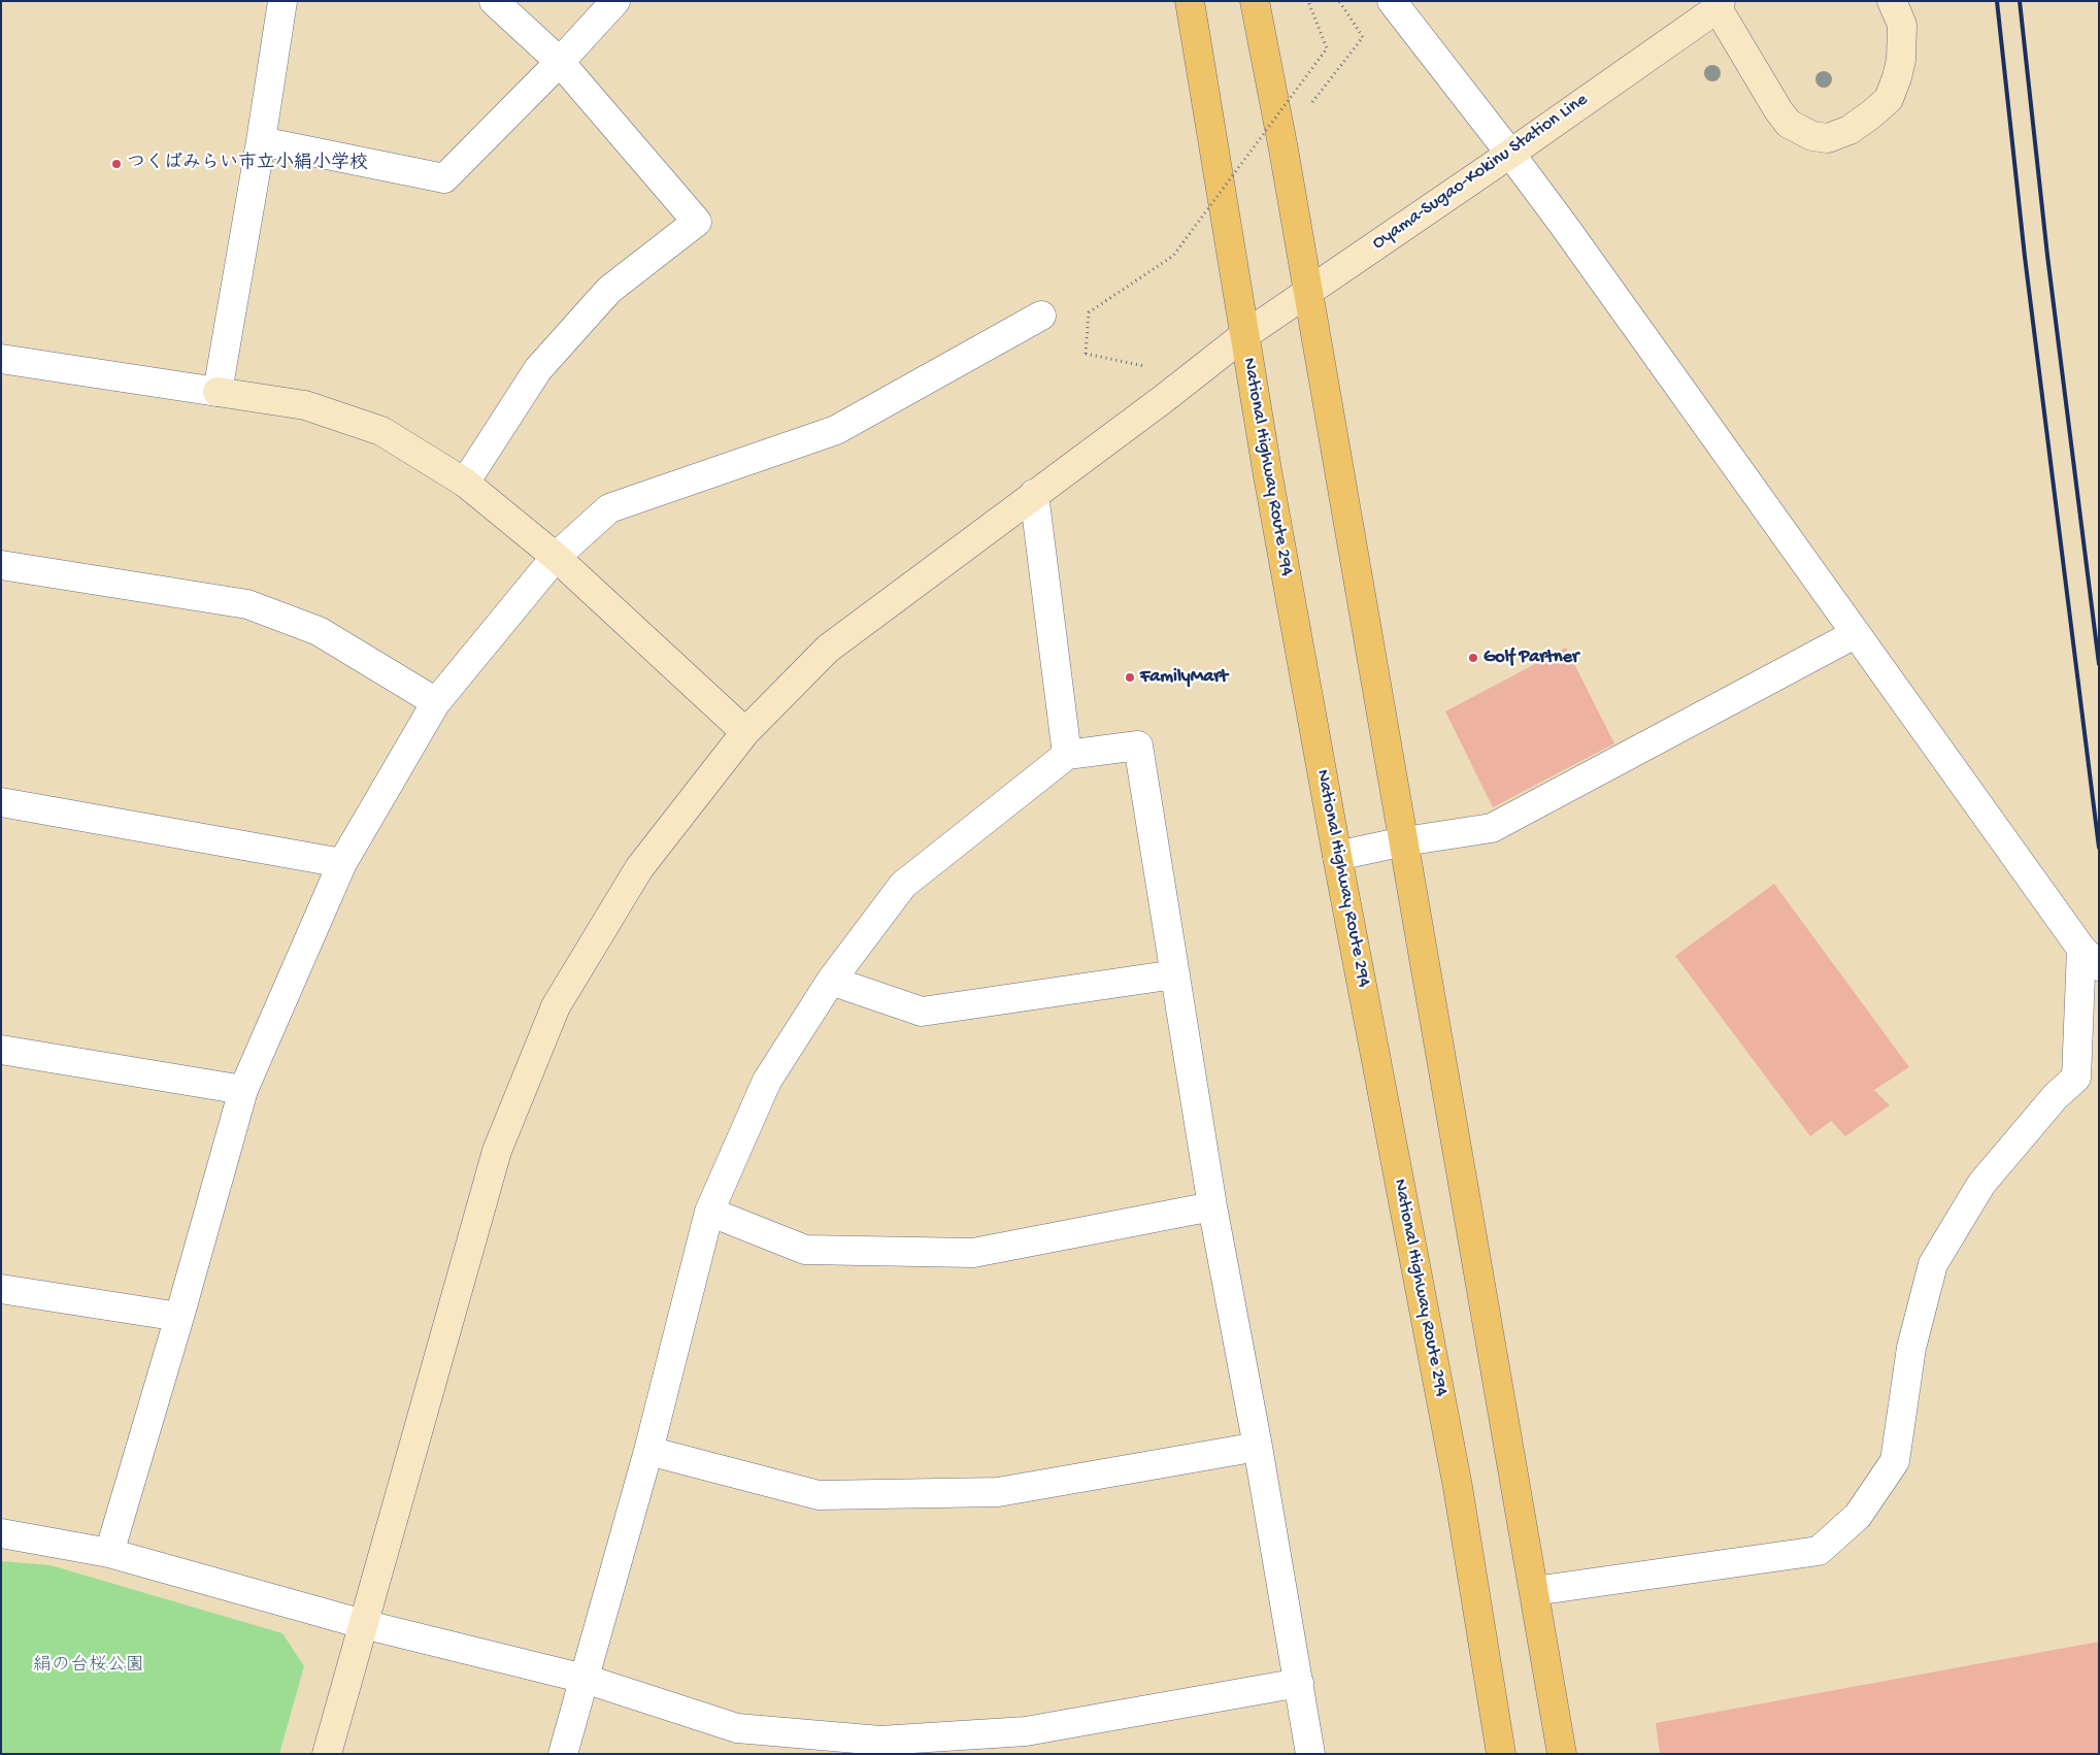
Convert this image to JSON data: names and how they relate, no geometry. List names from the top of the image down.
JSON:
{
  "streets": {
    "highway": ["National Highway Route 294"],
    "street": ["Oyama-Sugao-Kokinu Station Line"]
  },
  "crossings": [
    ["Oyama-Sugao-Kokinu Station Line", "National Highway Route 294"]
  ],
  "parks": ["絹の台桜公園"],
  "places": ["つくばみらい市立小絹小学校", "Golf Partner", "FamilyMart"]
}
